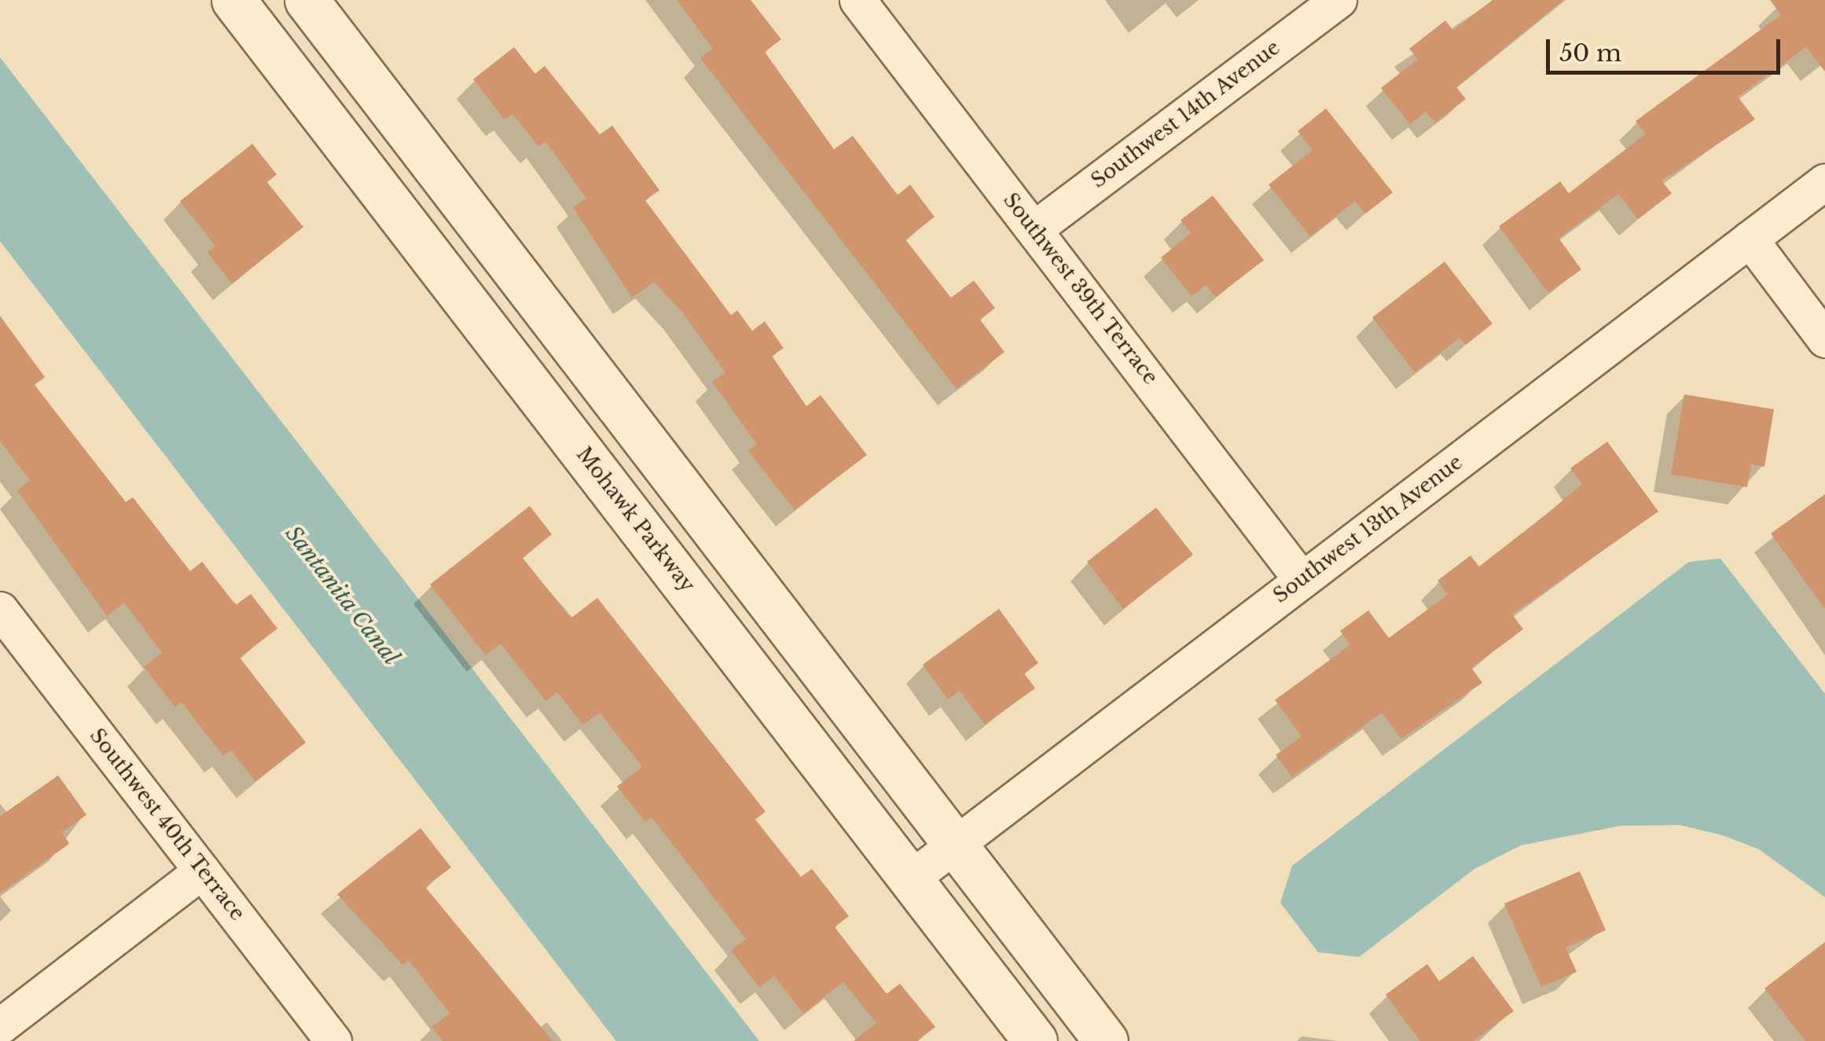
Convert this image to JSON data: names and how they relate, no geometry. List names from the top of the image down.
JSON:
{
  "streets": {
    "street": [
      "Southwest 14th Avenue",
      "Southwest 39th Terrace",
      "Mohawk Parkway",
      "Southwest 13th Avenue",
      "Southwest 40th Terrace"
    ]
  },
  "crossings": [
    ["Southwest 14th Avenue", "Southwest 39th Terrace"],
    ["Southwest 39th Terrace", "Southwest 13th Avenue"],
    ["Mohawk Parkway", "Southwest 13th Avenue"]
  ],
  "water": ["Santanita Canal"],
  "scale_bar": "50 m"
}
